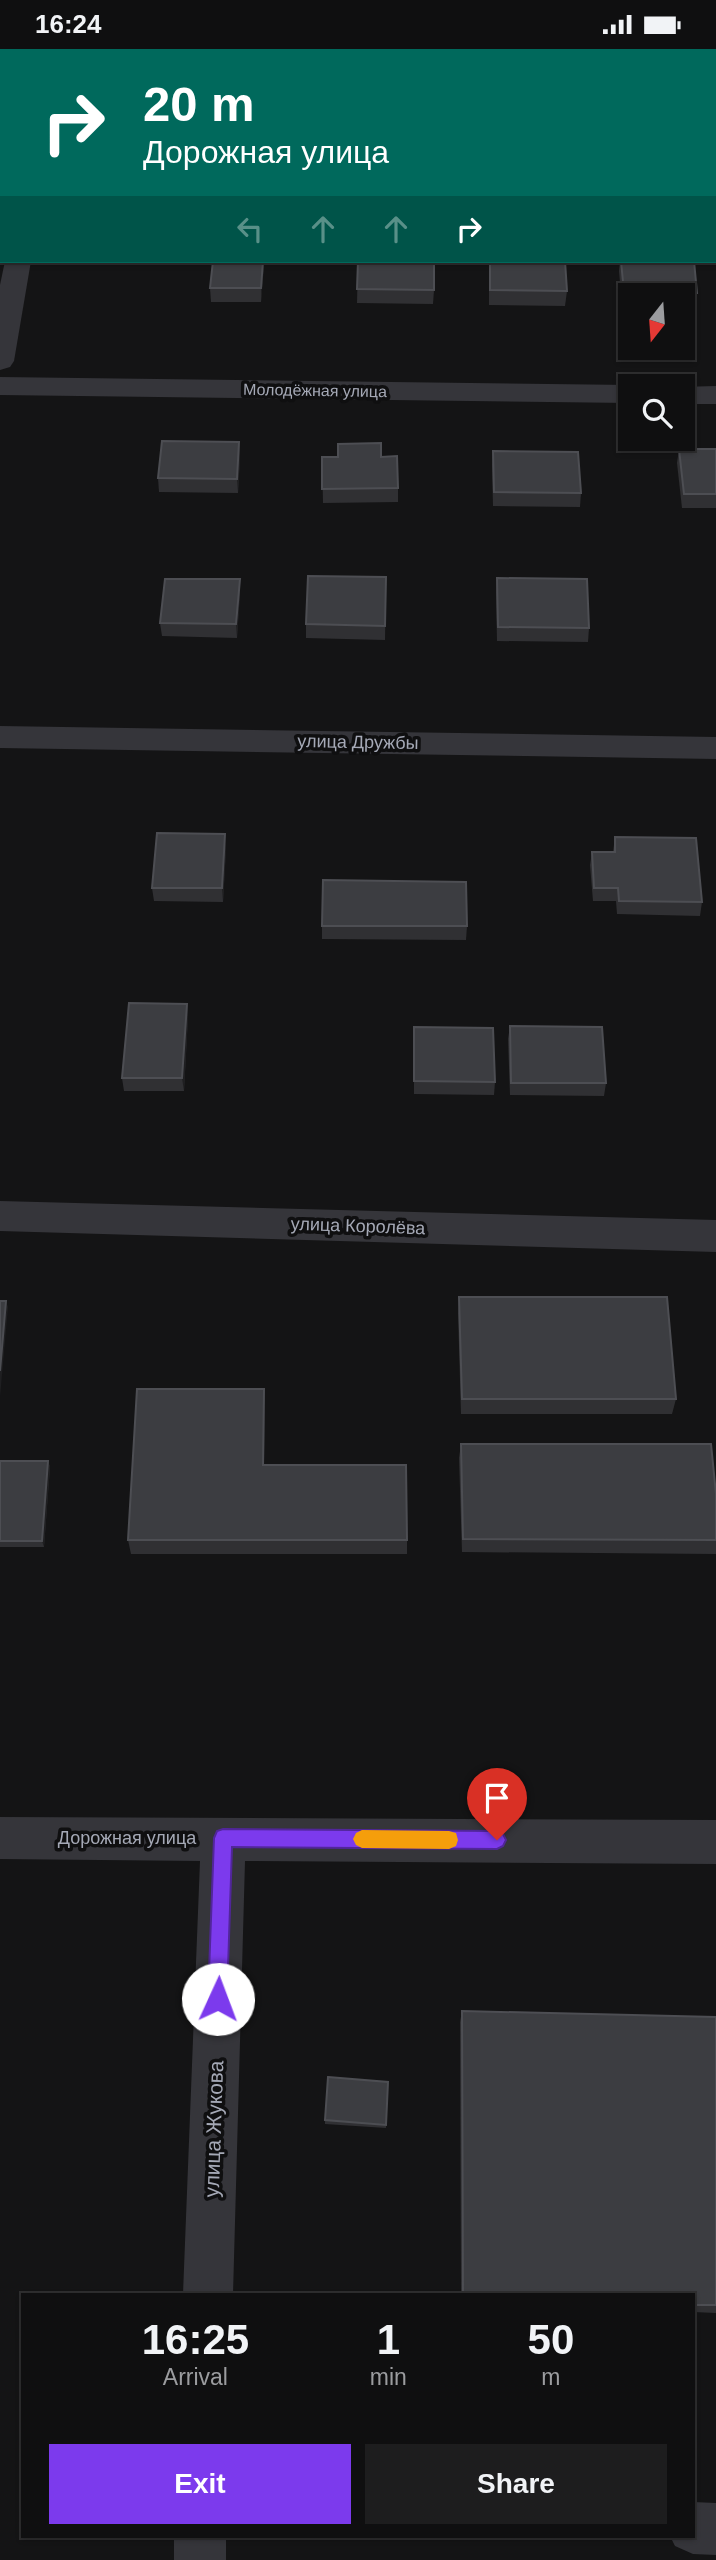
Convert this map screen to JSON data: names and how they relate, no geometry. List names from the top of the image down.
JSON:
{
  "streets": {
    "street": [
      "Молодёжная улица",
      "улица Дружбы",
      "улица Королёва",
      "Дорожная улица",
      "улица Жукова"
    ]
  },
  "crossings": [
    ["Дорожная улица", "улица Жукова"]
  ],
  "north": "bottom",
  "page": {
    "status": "16:24",
    "turn": ["20 m", "Дорожная улица"],
    "eta": [
      "16:25",
      "Arrival",
      "1",
      "min",
      "50",
      "m"
    ],
    "buttons": ["Exit", "Share"]
  }
}
